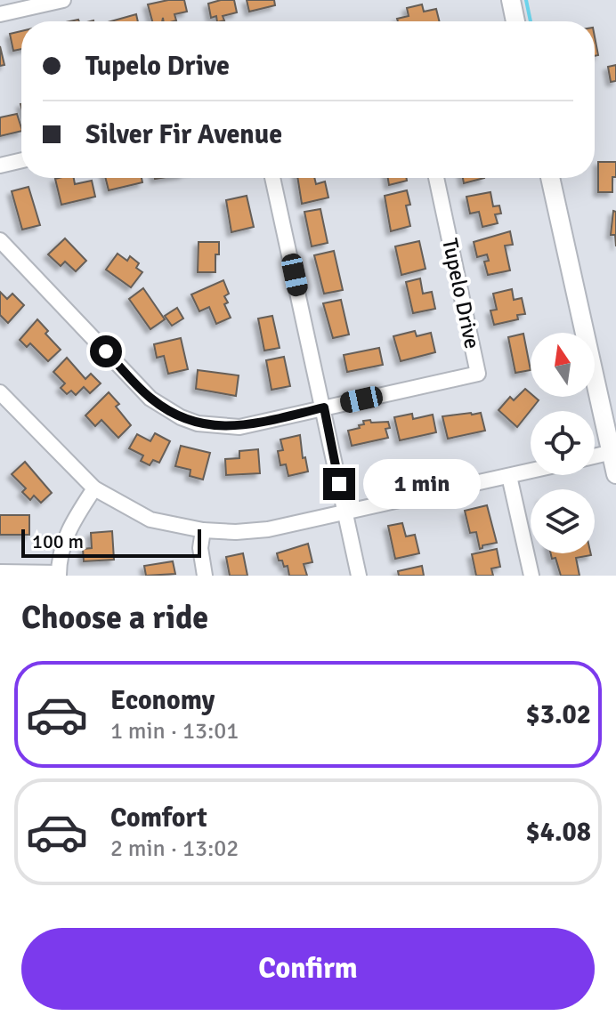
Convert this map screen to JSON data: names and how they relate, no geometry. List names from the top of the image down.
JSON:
{
  "streets": {
    "street": ["Tupelo Drive"]
  },
  "scale_bar": "100 m",
  "north": "top",
  "page": {
    "banner": ["Tupelo Drive", "Silver Fir Avenue"],
    "bubble": "1 min",
    "scale": "100 m",
    "heading": "Choose a ride",
    "list": [
      {
        "name": "Economy",
        "note": "1 min · 13:01",
        "value": "$3.02"
      },
      {
        "name": "Comfort",
        "note": "2 min · 13:02",
        "value": "$4.08"
      }
    ],
    "buttons": "Confirm"
  }
}
